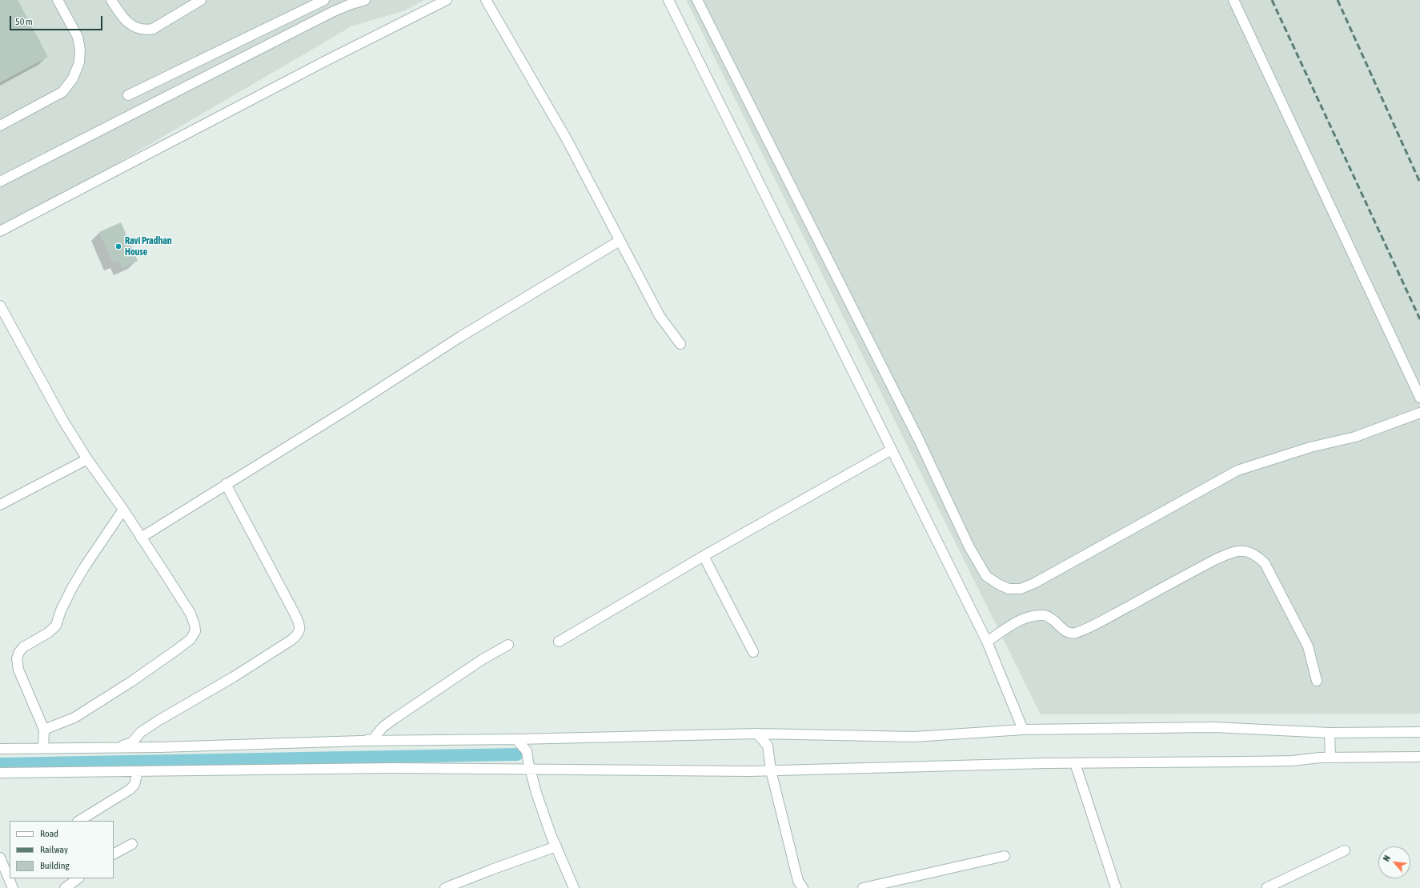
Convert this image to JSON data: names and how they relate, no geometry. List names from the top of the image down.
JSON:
{
  "places": ["Ravi Pradhan House"],
  "legend": ["Road", "Railway", "Building"],
  "scale_bar": "50 m",
  "north": "top left"
}
